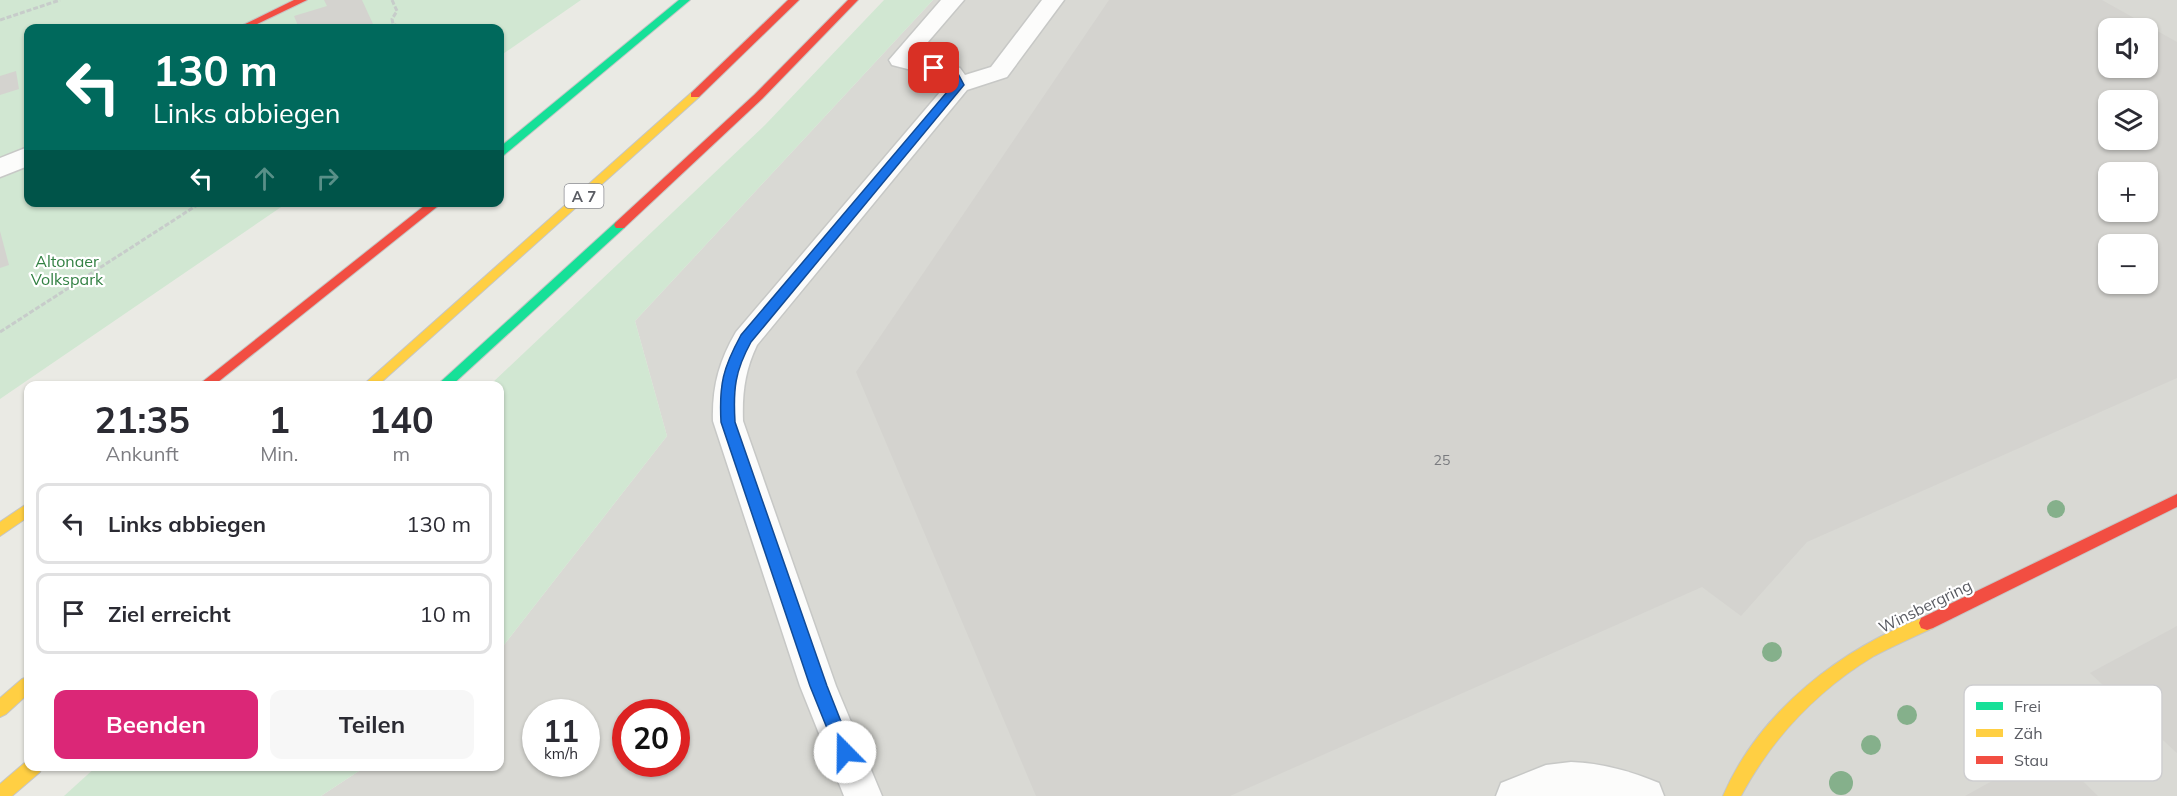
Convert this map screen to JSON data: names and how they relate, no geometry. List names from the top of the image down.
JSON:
{
  "streets": {
    "main road": ["A 7", "Winsbergring"]
  },
  "parks": ["Altonaer Volkspark"],
  "house_numbers": ["25"],
  "legend": ["Frei", "Zäh", "Stau"],
  "page": {
    "map_buttons": ["+", "−"],
    "turn": ["130 m", "Links abbiegen"],
    "eta": [
      "21:35",
      "Ankunft",
      "1",
      "Min.",
      "140",
      "m"
    ],
    "list": [
      {
        "name": "Links abbiegen",
        "value": "130 m"
      },
      {
        "name": "Ziel erreicht",
        "value": "10 m"
      }
    ],
    "buttons": ["Beenden", "Teilen"],
    "speed": "11 km/h",
    "limit": "20"
  }
}
